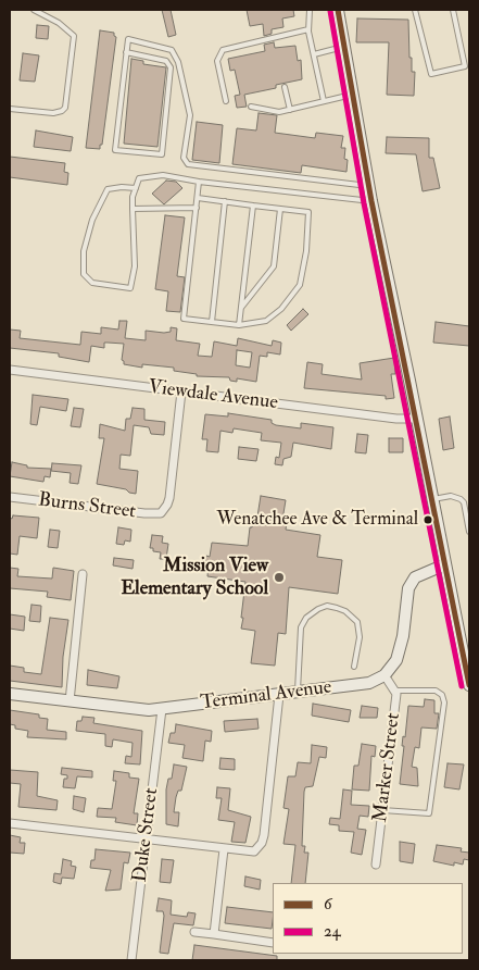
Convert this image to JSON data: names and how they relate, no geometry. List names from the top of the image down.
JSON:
{
  "streets": {
    "main road": ["Terminal Avenue"],
    "street": [
      "Viewdale Avenue",
      "Burns Street",
      "Marker Street",
      "Duke Street"
    ]
  },
  "crossings": [
    ["Viewdale Avenue", "Burns Street"],
    ["Terminal Avenue", "Marker Street"],
    ["Terminal Avenue", "Duke Street"]
  ],
  "places": ["Wenatchee Ave & Terminal", "Mission View Elementary School"],
  "lines": ["transit line 6", "transit line 24"],
  "legend": ["6", "24"]
}
